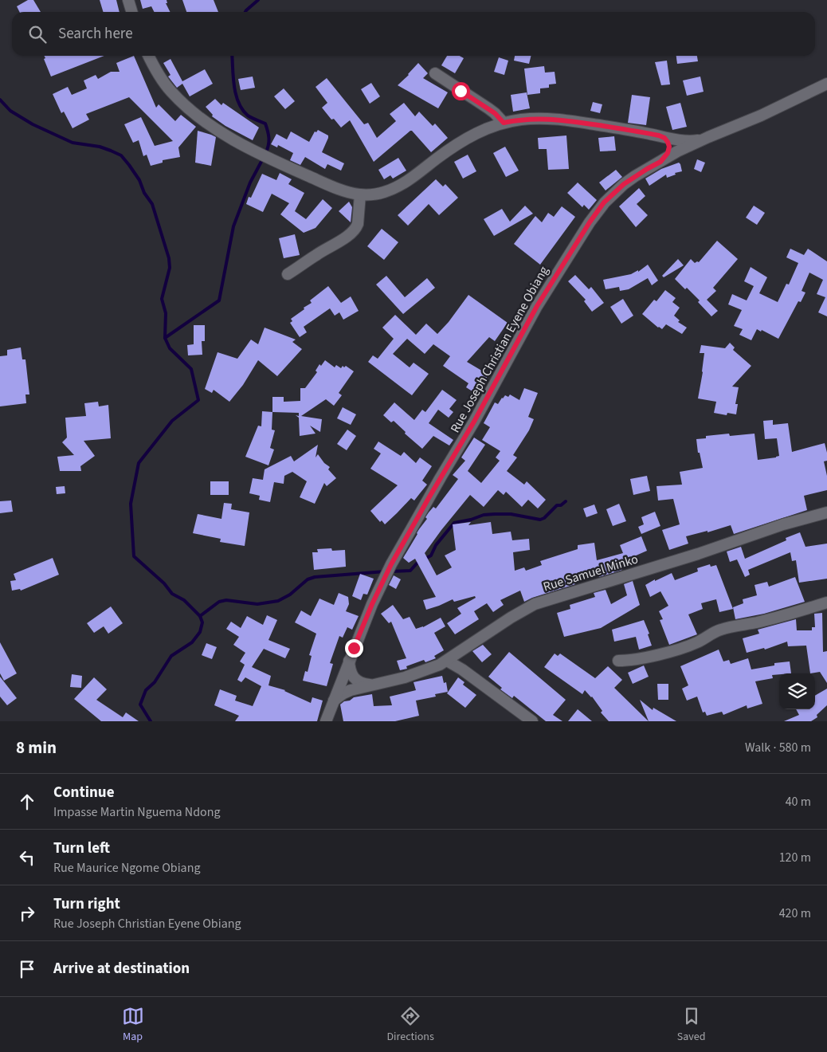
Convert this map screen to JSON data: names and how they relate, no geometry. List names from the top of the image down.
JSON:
{
  "streets": {
    "street": ["Rue Joseph Christian Eyene Obiang", "Rue Samuel Minko"]
  },
  "crossings": [
    ["Rue Joseph Christian Eyene Obiang", "Rue Samuel Minko"]
  ],
  "page": {
    "search": "Search here",
    "heading": ["8 min", "Walk · 580 m"],
    "list": [
      ["Continue", "Impasse Martin Nguema Ndong", "40 m"],
      ["Turn left", "Rue Maurice Ngome Obiang", "120 m"],
      ["Turn right", "Rue Joseph Christian Eyene Obiang", "420 m"],
      "Arrive at destination"
    ],
    "nav": ["Map", "Directions", "Saved"]
  }
}
